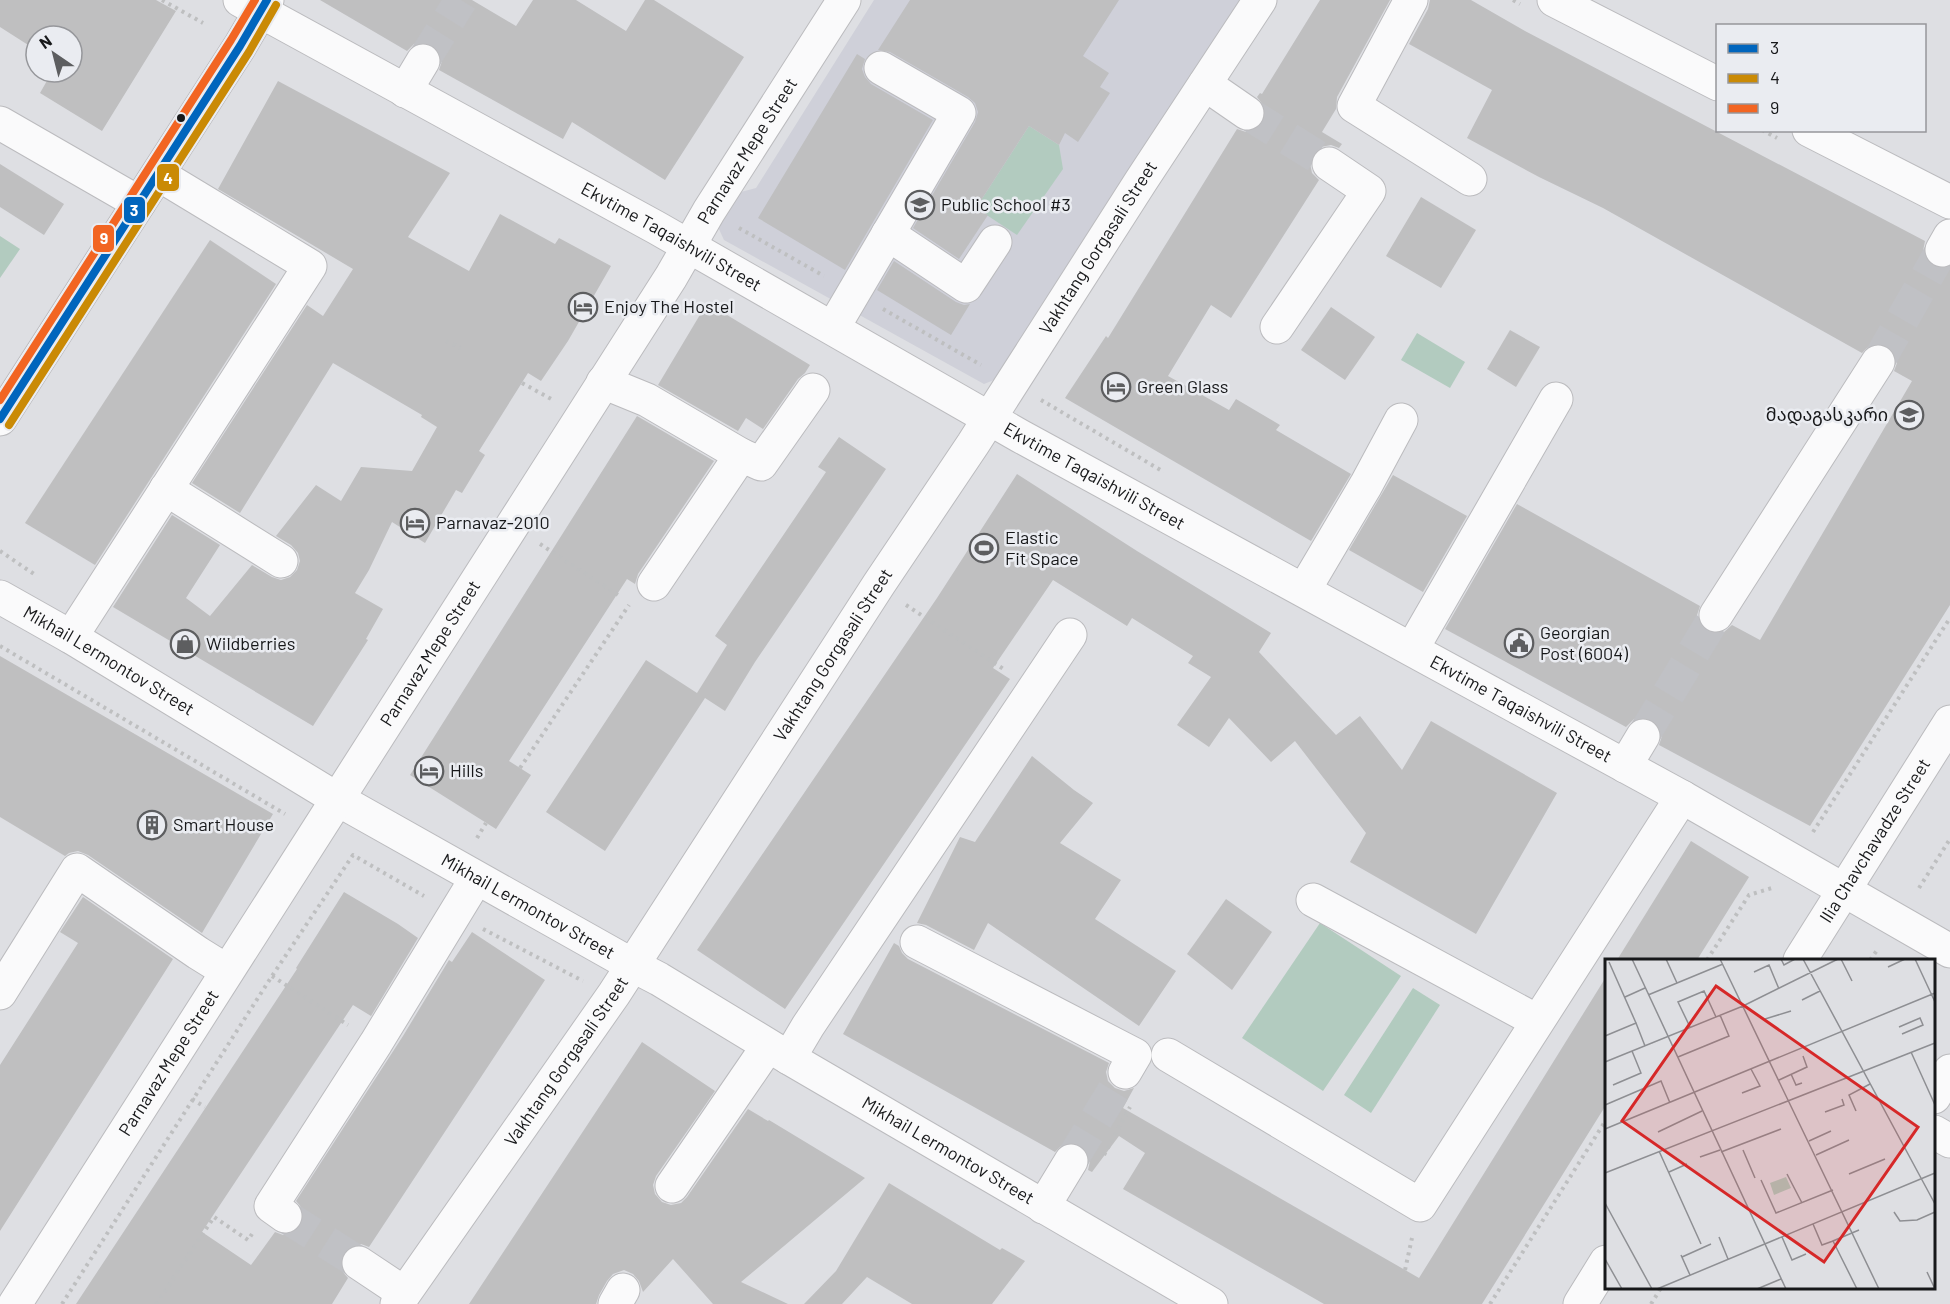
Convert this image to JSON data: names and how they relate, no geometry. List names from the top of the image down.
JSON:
{
  "streets": {
    "street": [
      "Parnavaz Mepe Street",
      "Ekvtime Taqaishvili Street",
      "Vakhtang Gorgasali Street",
      "Mikhail Lermontov Street",
      "Ilia Chavchavadze Street"
    ]
  },
  "crossings": [
    ["Parnavaz Mepe Street", "Ekvtime Taqaishvili Street"],
    ["Parnavaz Mepe Street", "Mikhail Lermontov Street"],
    ["Ekvtime Taqaishvili Street", "Vakhtang Gorgasali Street"],
    ["Ekvtime Taqaishvili Street", "Ilia Chavchavadze Street"],
    ["Vakhtang Gorgasali Street", "Mikhail Lermontov Street"]
  ],
  "places": {
    "school or university": ["Public School #3", "მადაგასკარი"],
    "hotel": [
      "Enjoy The Hostel",
      "Green Glass",
      "Parnavaz-2010",
      "Hills"
    ],
    "sports": ["Elastic Fit Space"],
    "public building": ["Georgian Post (6004)"],
    "shop": ["Wildberries"],
    "building": ["Smart House"]
  },
  "lines": ["transit line 3", "transit line 9", "transit line 4"],
  "legend": ["3", "4", "9"],
  "north": "top left"
}
